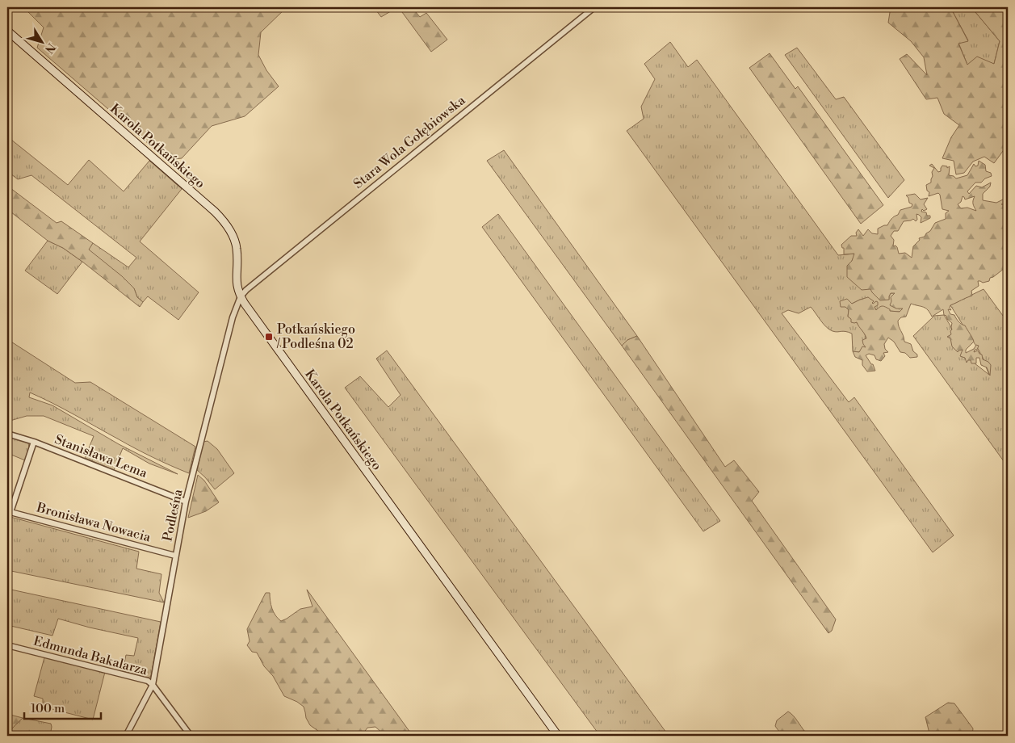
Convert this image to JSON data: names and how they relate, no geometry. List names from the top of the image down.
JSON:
{
  "streets": {
    "street": [
      "Stara Wola Gołębiowska",
      "Karola Potkańskiego",
      "Stanisława Lema",
      "Podleśna",
      "Bronisława Nowacia",
      "Edmunda Bakalarza"
    ]
  },
  "crossings": [
    ["Stara Wola Gołębiowska", "Karola Potkańskiego"],
    ["Stara Wola Gołębiowska", "Podleśna"],
    ["Karola Potkańskiego", "Podleśna"],
    ["Stanisława Lema", "Podleśna"],
    ["Podleśna", "Bronisława Nowacia"],
    ["Podleśna", "Edmunda Bakalarza"]
  ],
  "places": {
    "transit": ["Potkańskiego / Podleśna 02"]
  },
  "scale_bar": "100 m",
  "north": "bottom right"
}
